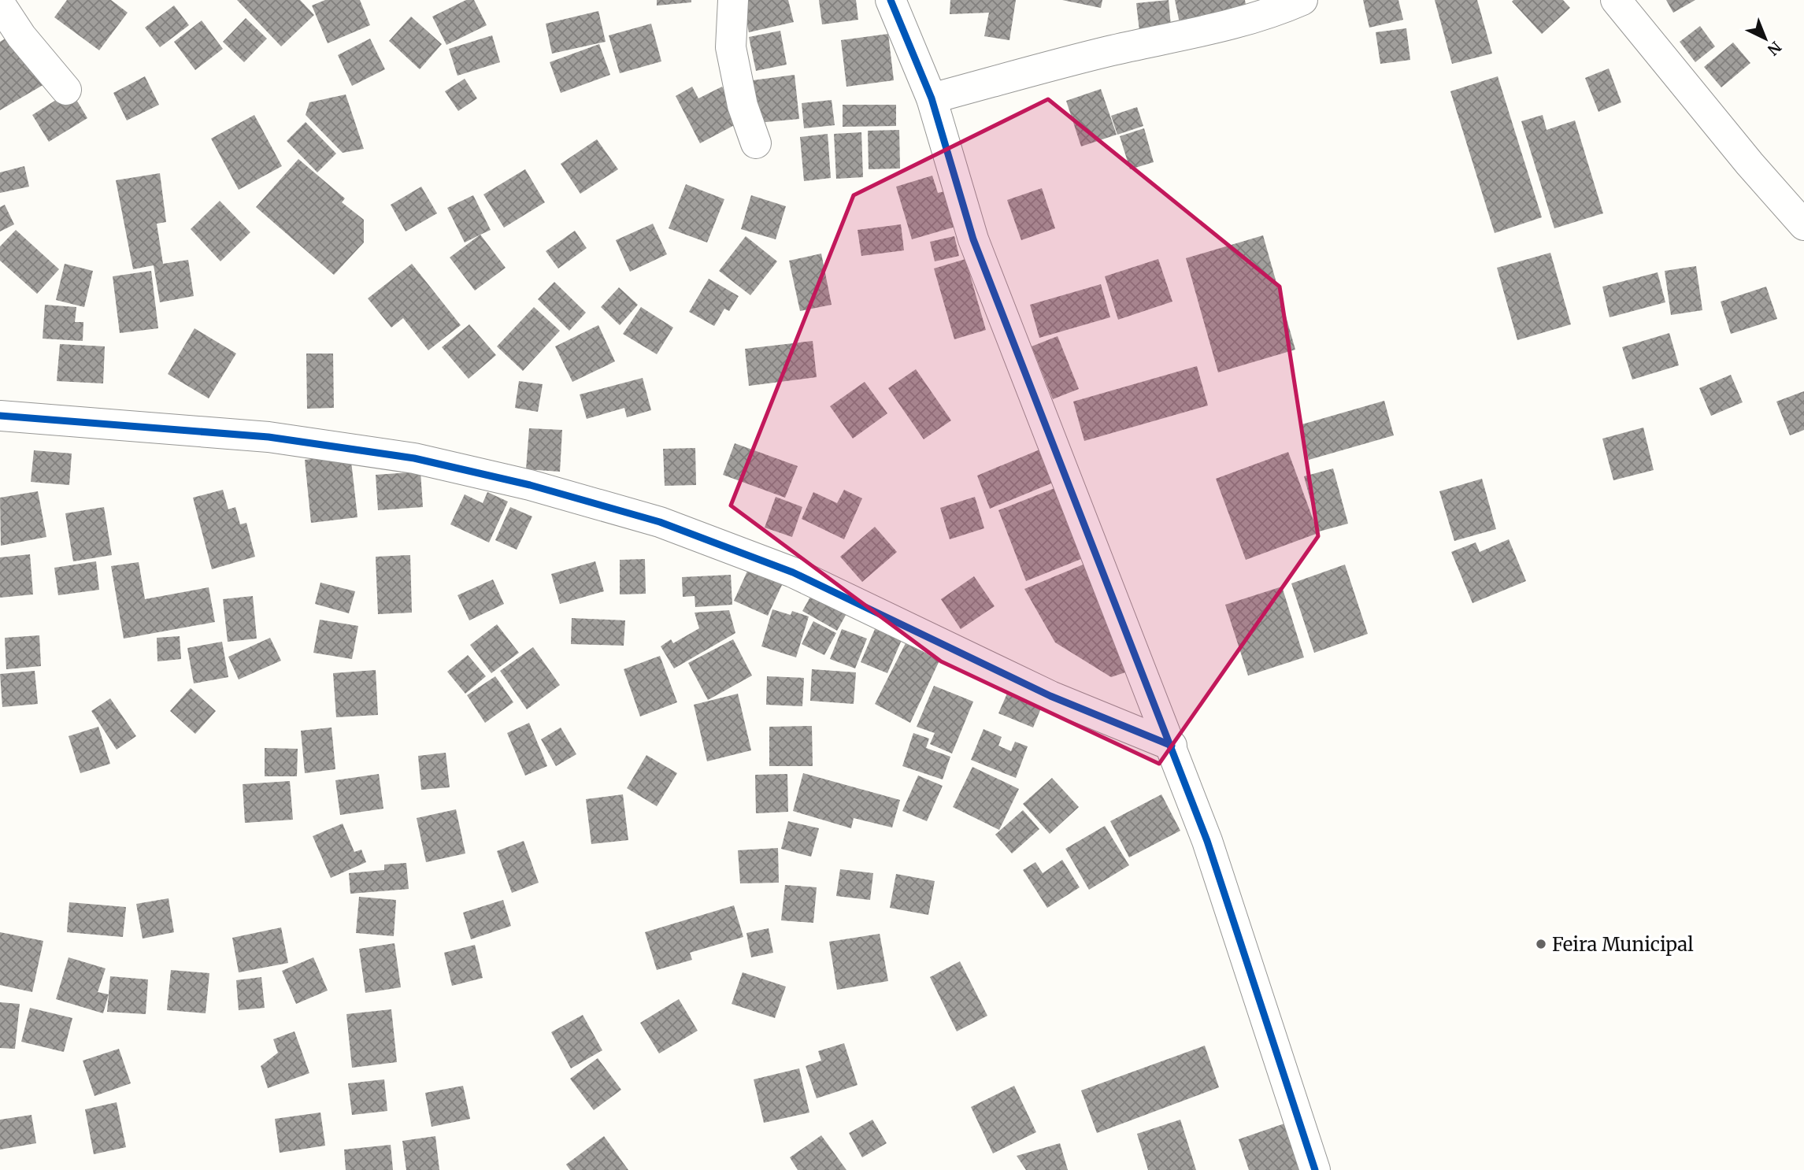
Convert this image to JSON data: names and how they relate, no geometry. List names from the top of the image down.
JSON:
{
  "places": ["Feira Municipal"],
  "north": "bottom right"
}
